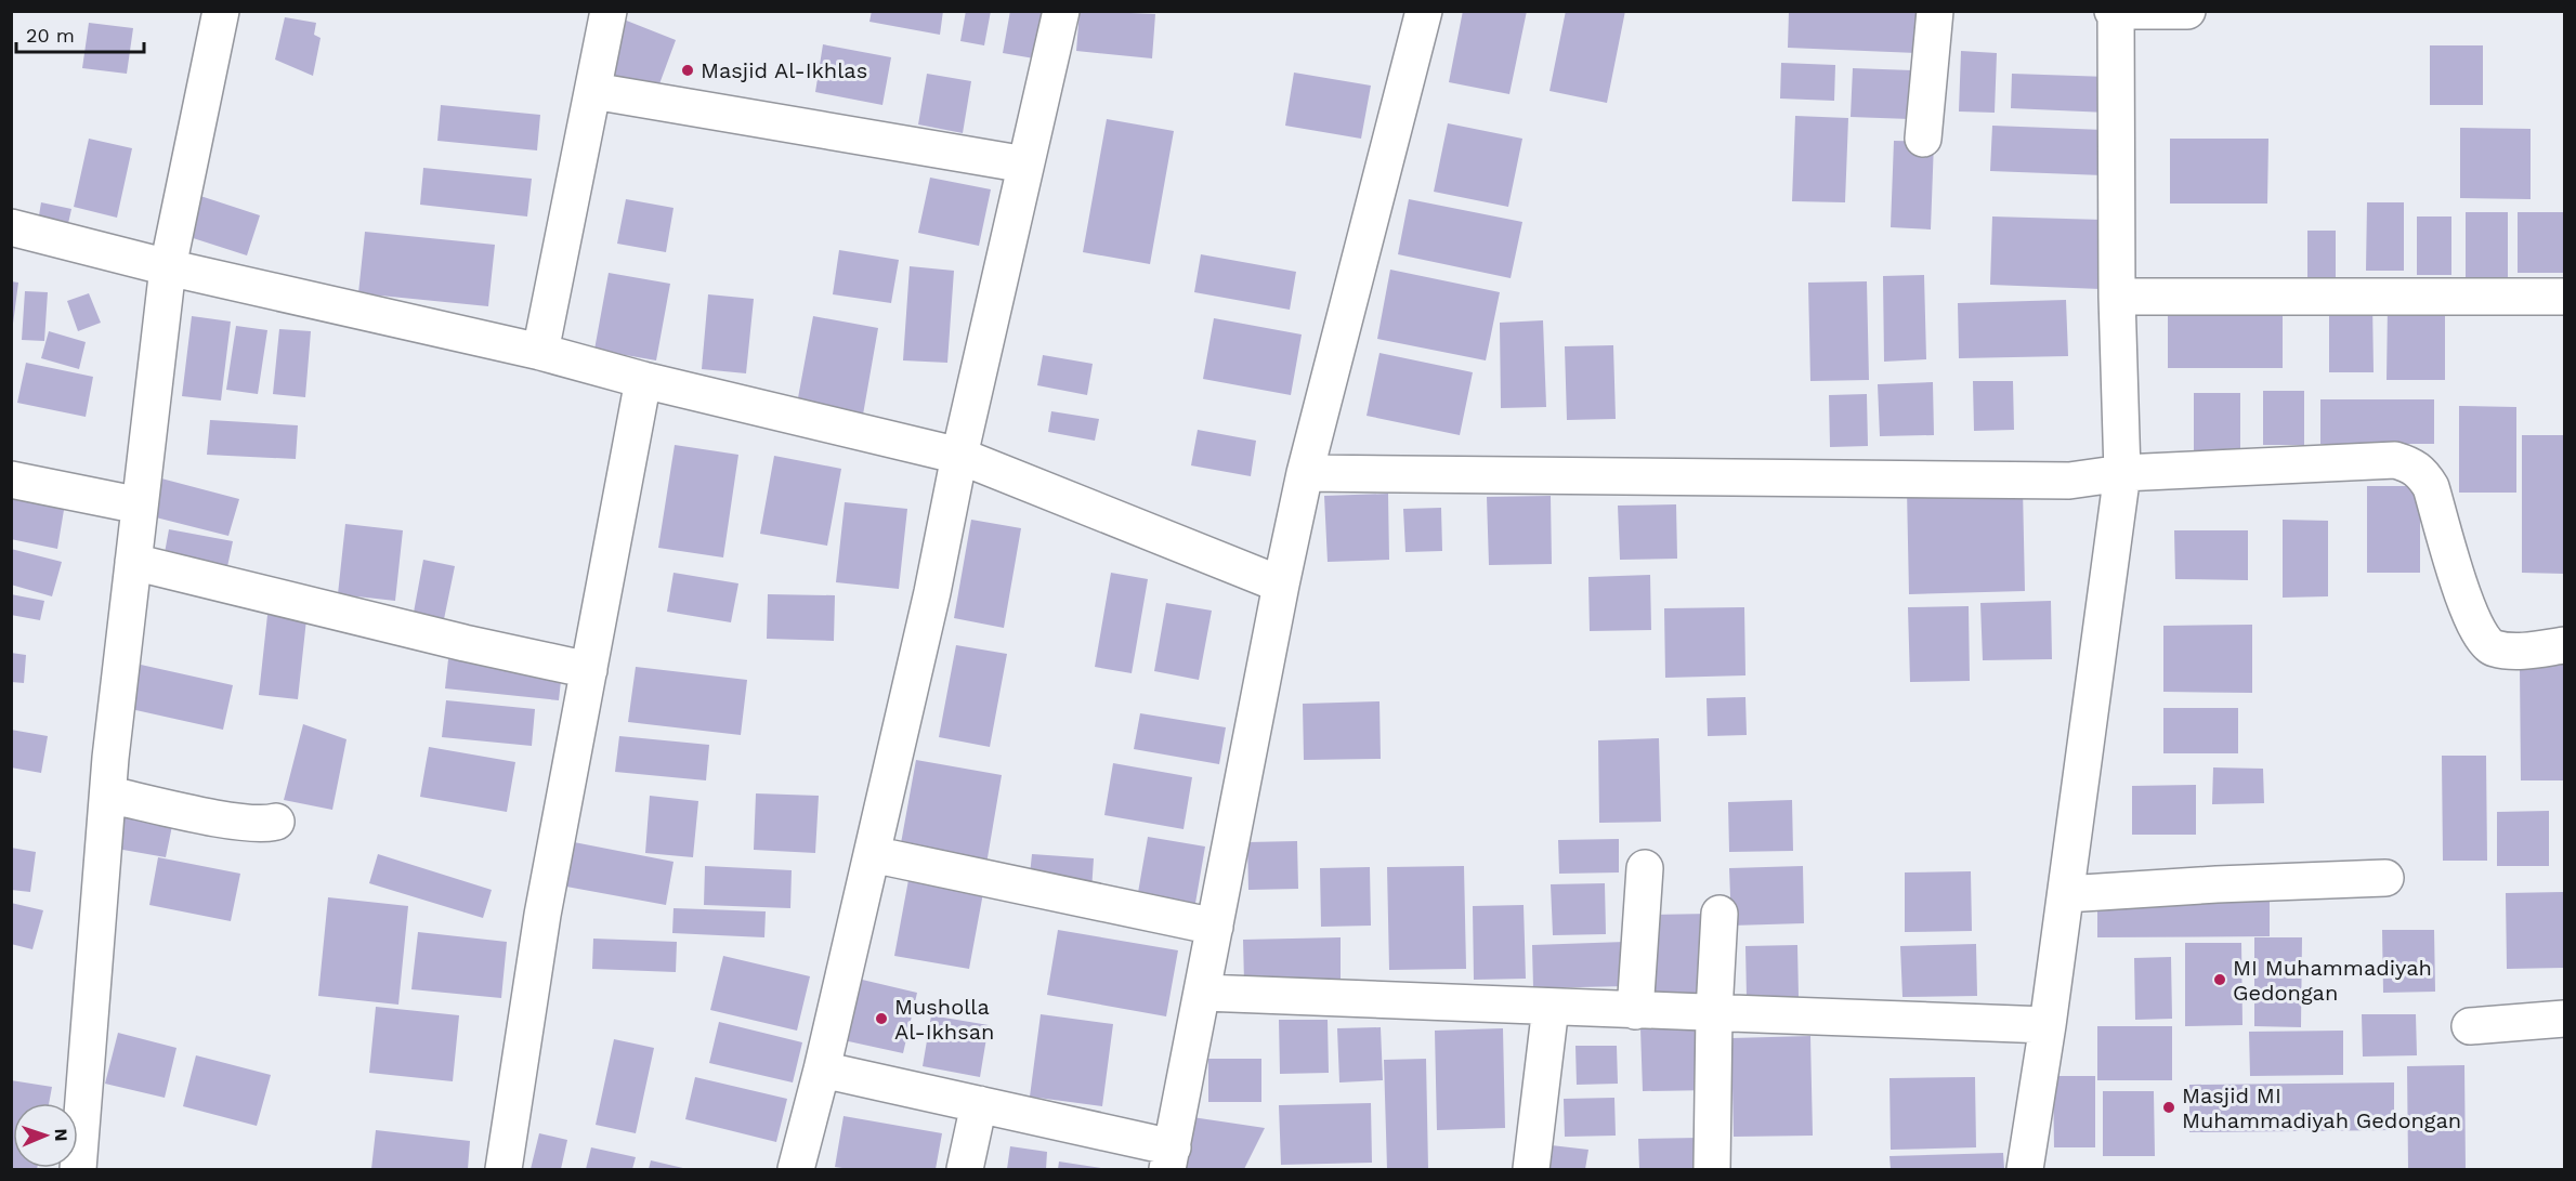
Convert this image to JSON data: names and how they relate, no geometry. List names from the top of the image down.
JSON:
{
  "places": [
    "Masjid Al-Ikhlas",
    "MI Muhammadiyah Gedongan",
    "Musholla Al-Ikhsan",
    "Masjid MI Muhammadiyah Gedongan"
  ],
  "scale_bar": "20 m",
  "north": "right"
}
